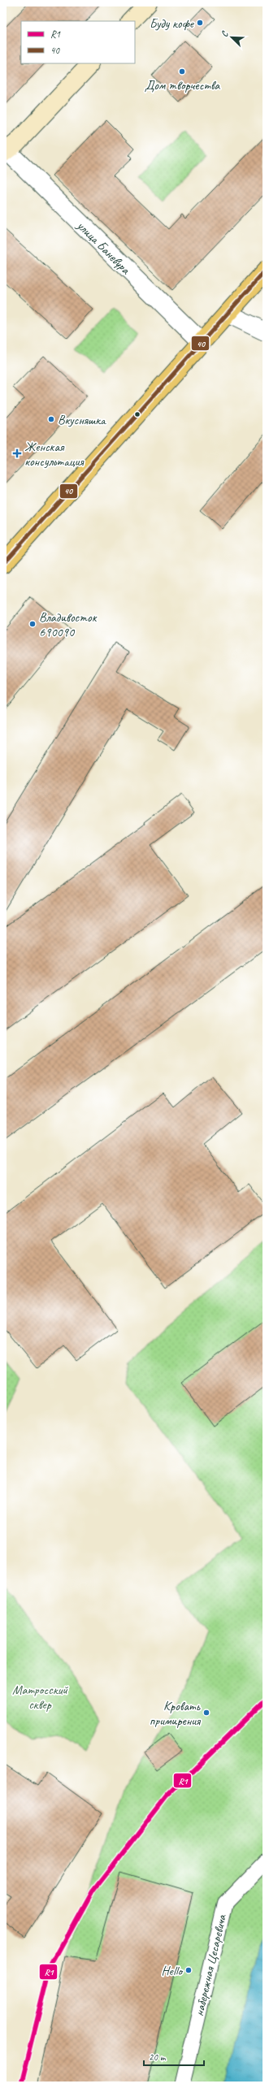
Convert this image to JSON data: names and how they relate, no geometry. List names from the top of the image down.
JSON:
{
  "streets": {
    "street": ["улица Баневура", "набережная Цесаревича"]
  },
  "parks": ["Матросский сквер"],
  "places": {
    "other": [
      "Буду кофе",
      "Дом творчества",
      "Вкусняшка",
      "Владивосток 690090",
      "Кровать примирения",
      "Hello"
    ],
    "health": ["Женская консультация"]
  },
  "lines": ["transit line 40", "transit line R1"],
  "legend": ["R1", "40"],
  "scale_bar": "20 m",
  "north": "top left"
}
